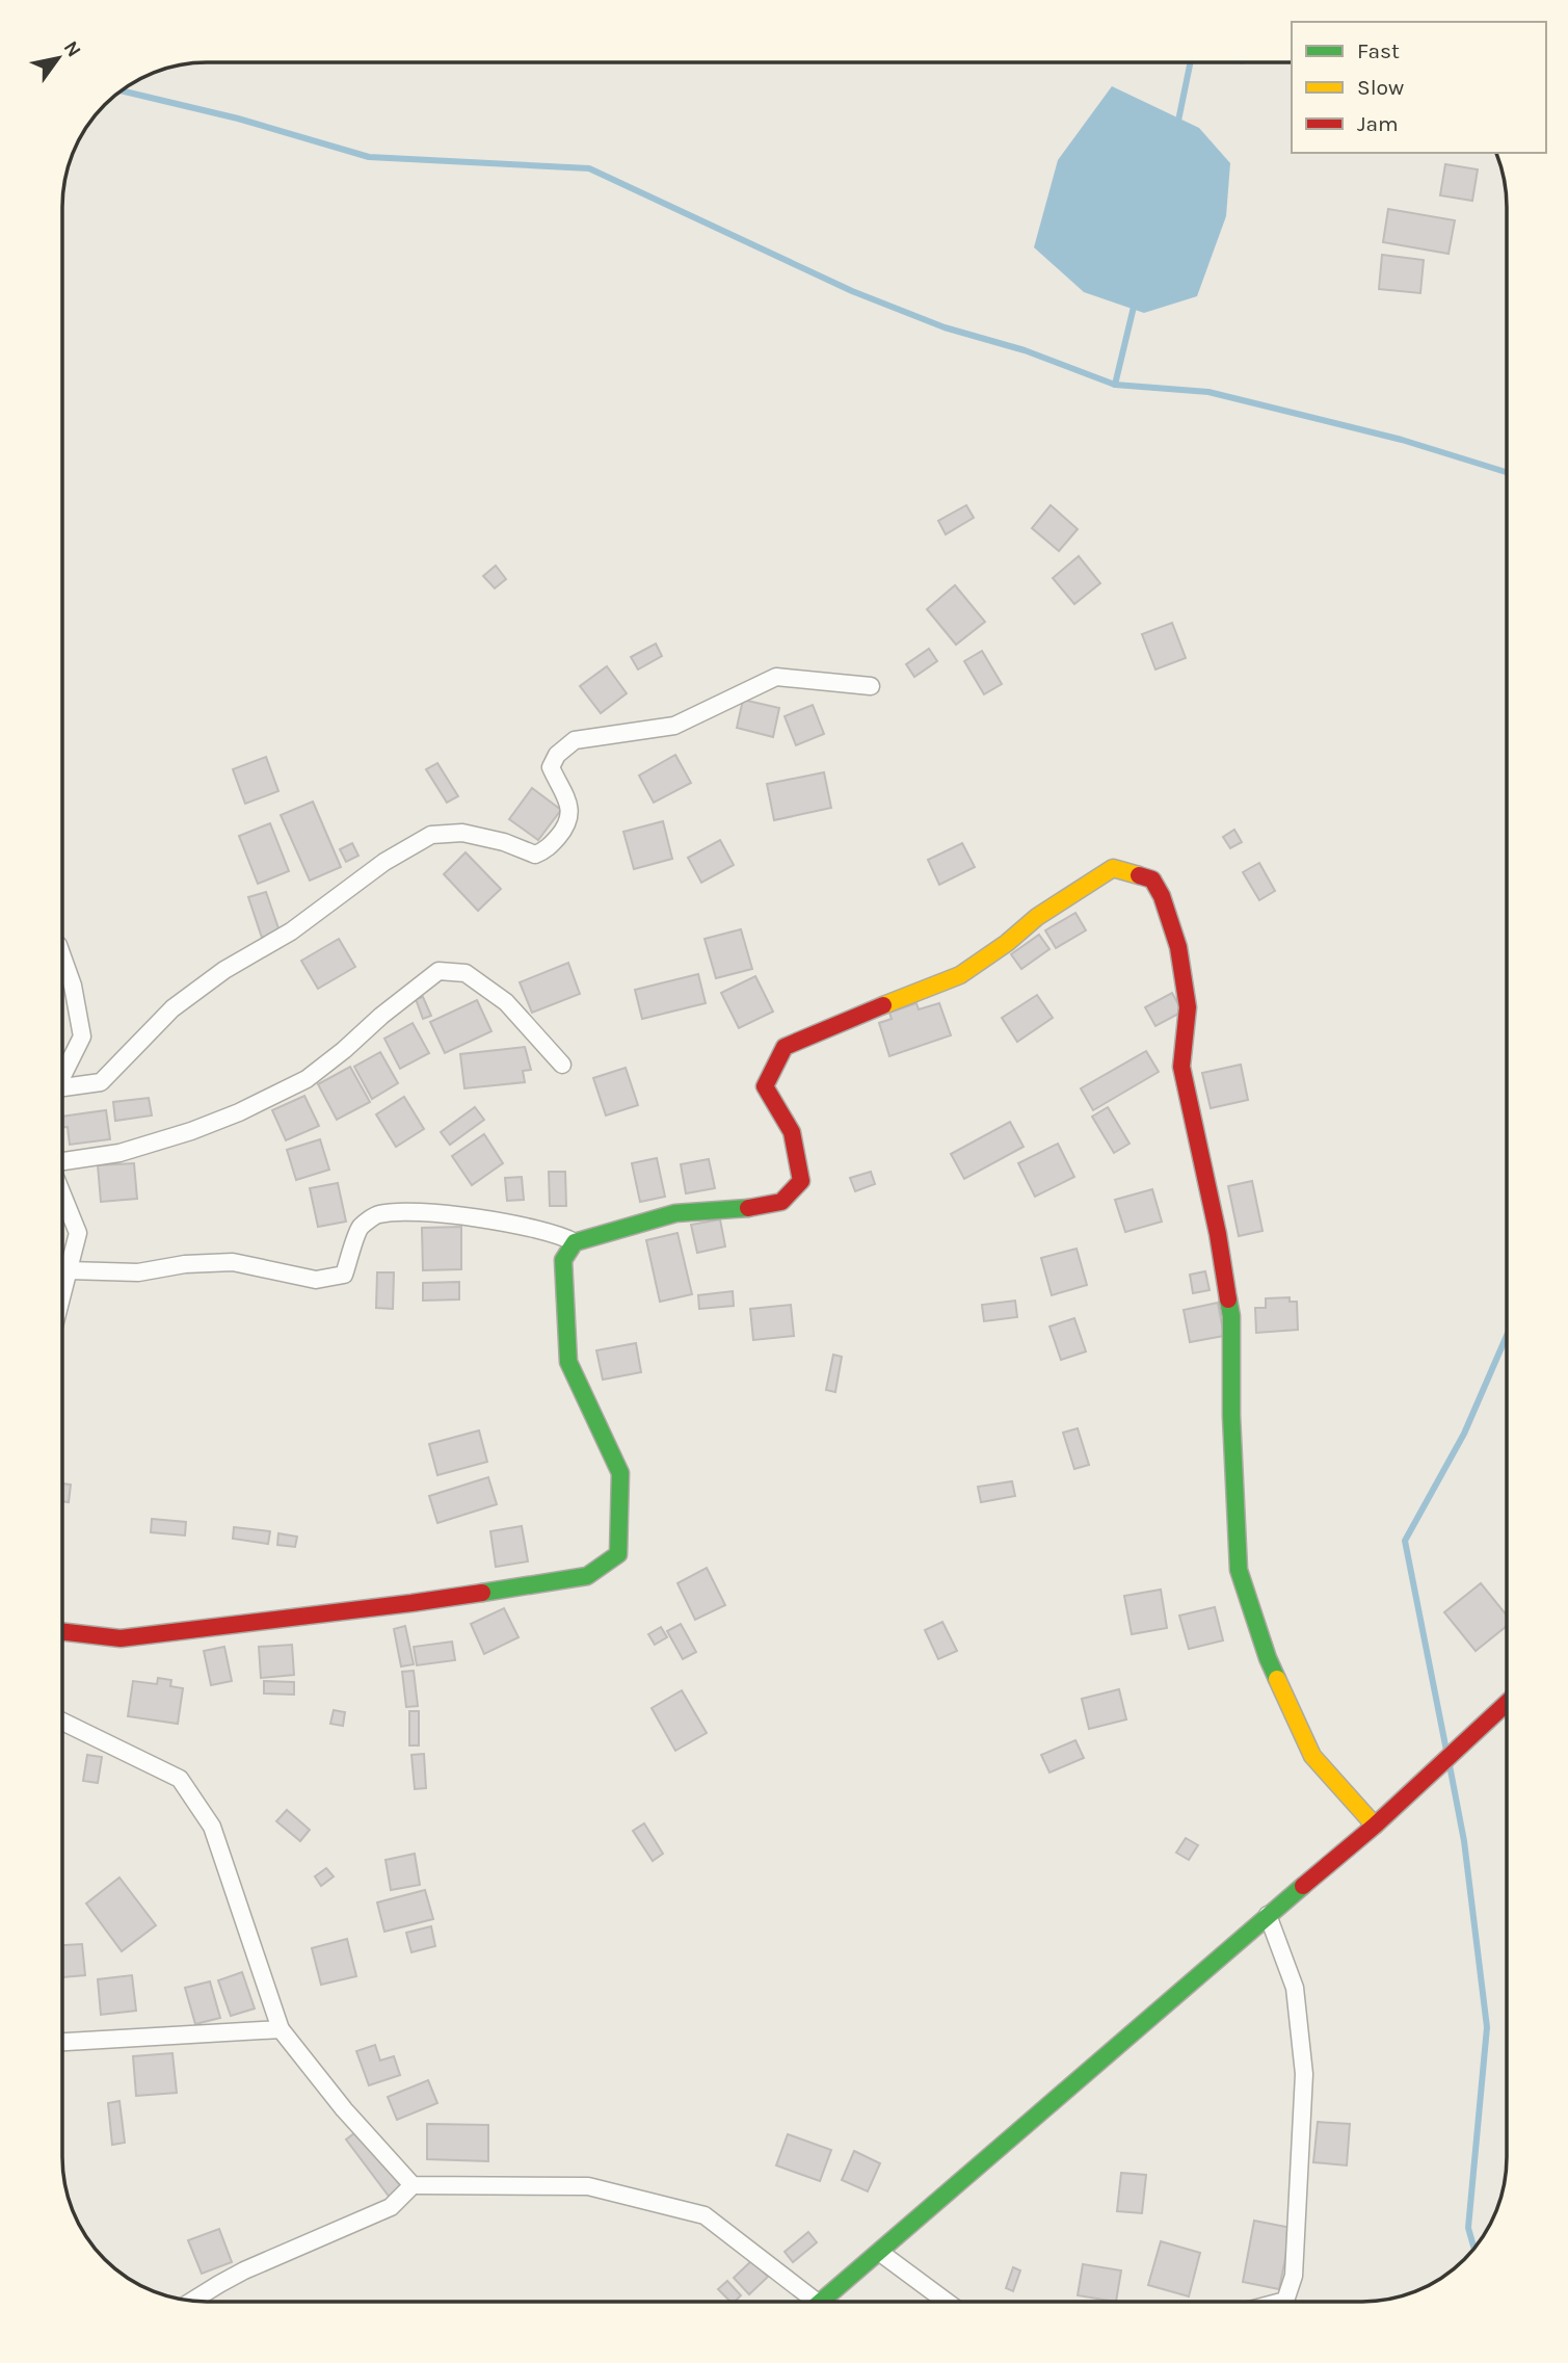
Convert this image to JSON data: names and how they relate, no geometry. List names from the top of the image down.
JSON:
{
  "legend": ["Fast", "Slow", "Jam"],
  "north": "top right"
}
